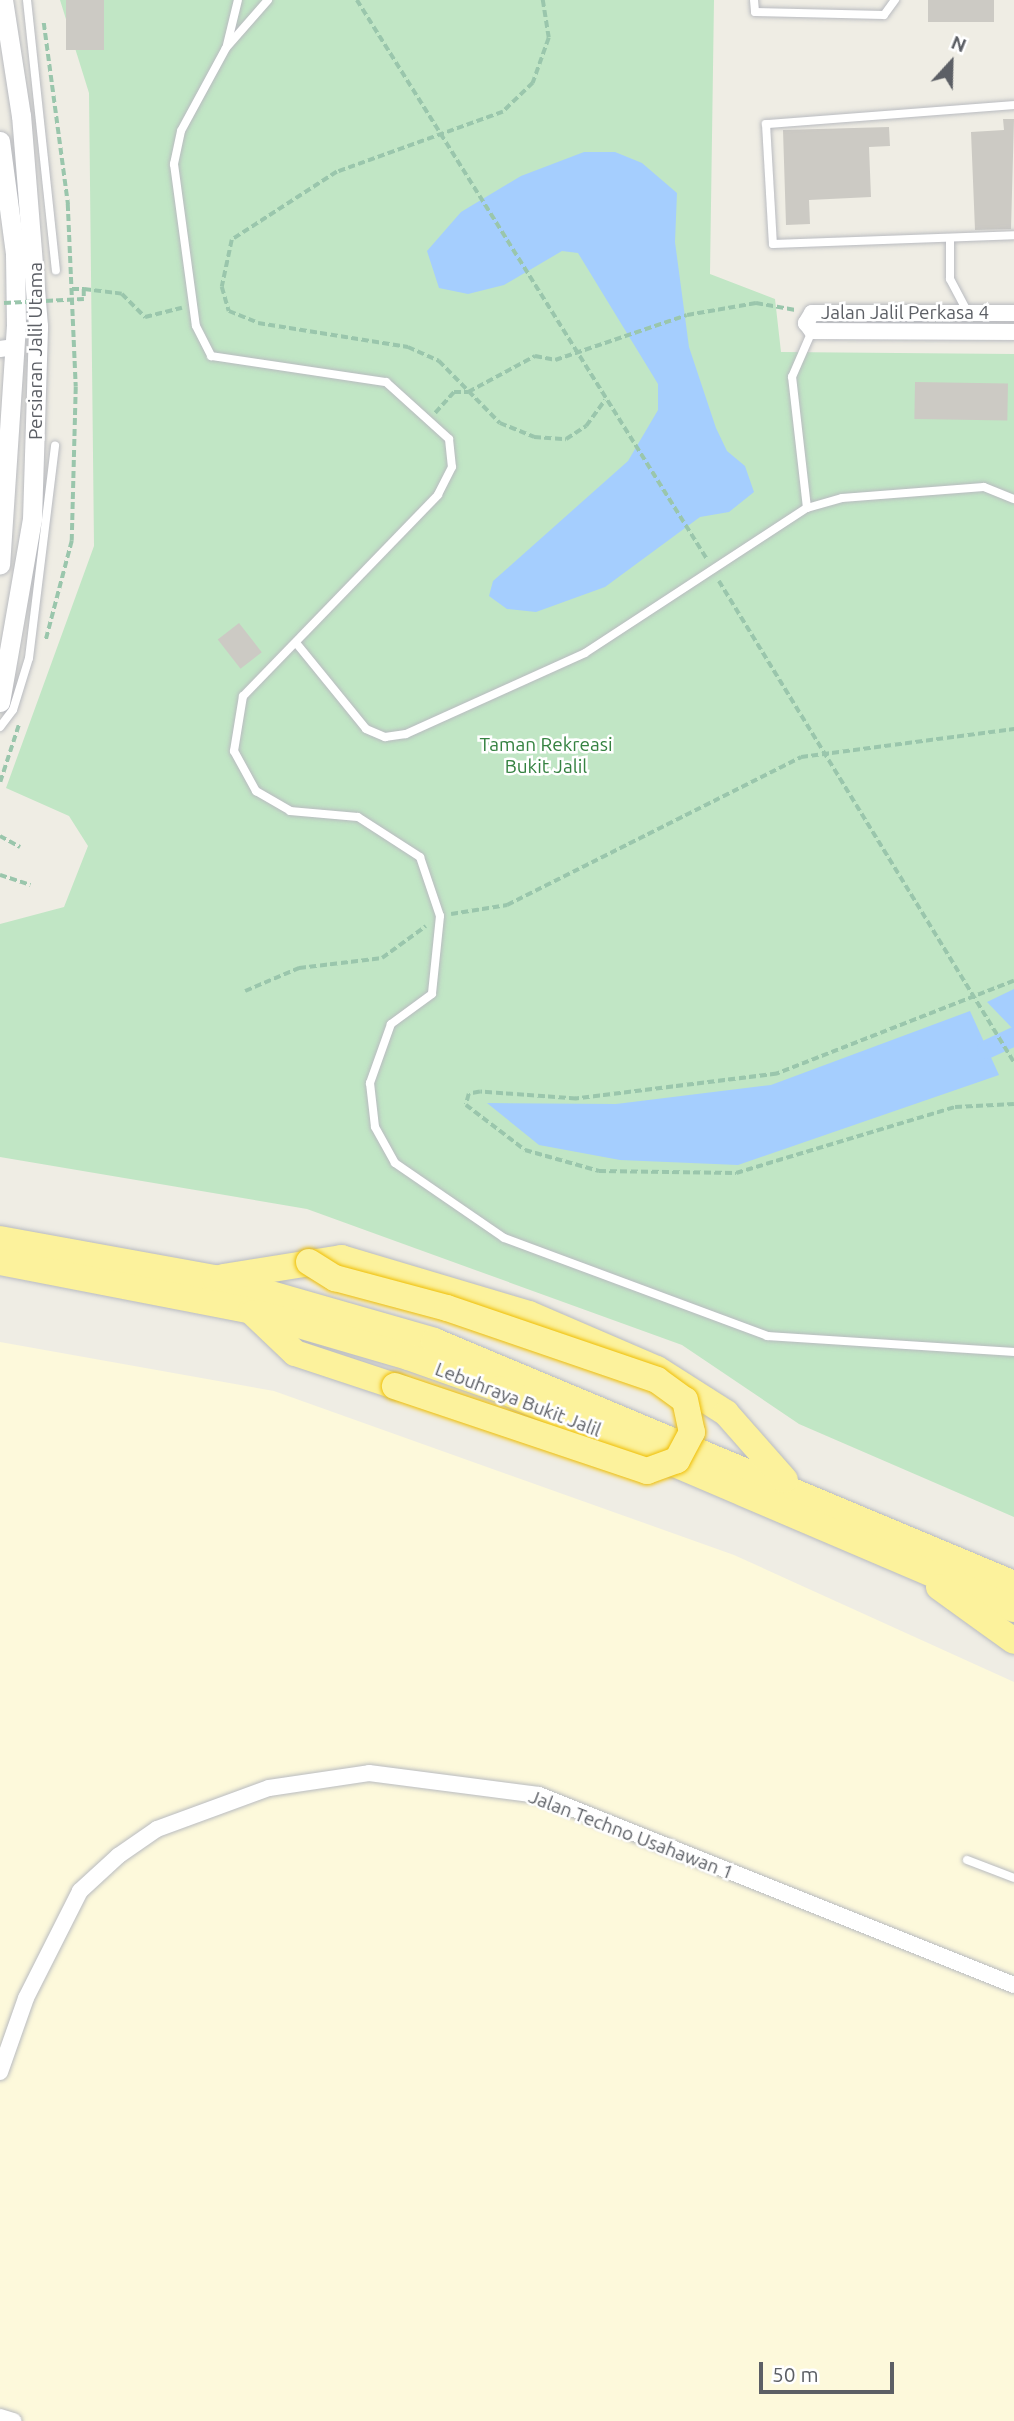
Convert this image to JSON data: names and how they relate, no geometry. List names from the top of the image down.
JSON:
{
  "streets": {
    "highway": ["Lebuhraya Bukit Jalil"],
    "street": ["Jalan Jalil Perkasa 4", "Persiaran Jalil Utama", "Jalan Techno Usahawan 1"]
  },
  "parks": ["Taman Rekreasi Bukit Jalil"],
  "scale_bar": "50 m",
  "north": "top"
}
